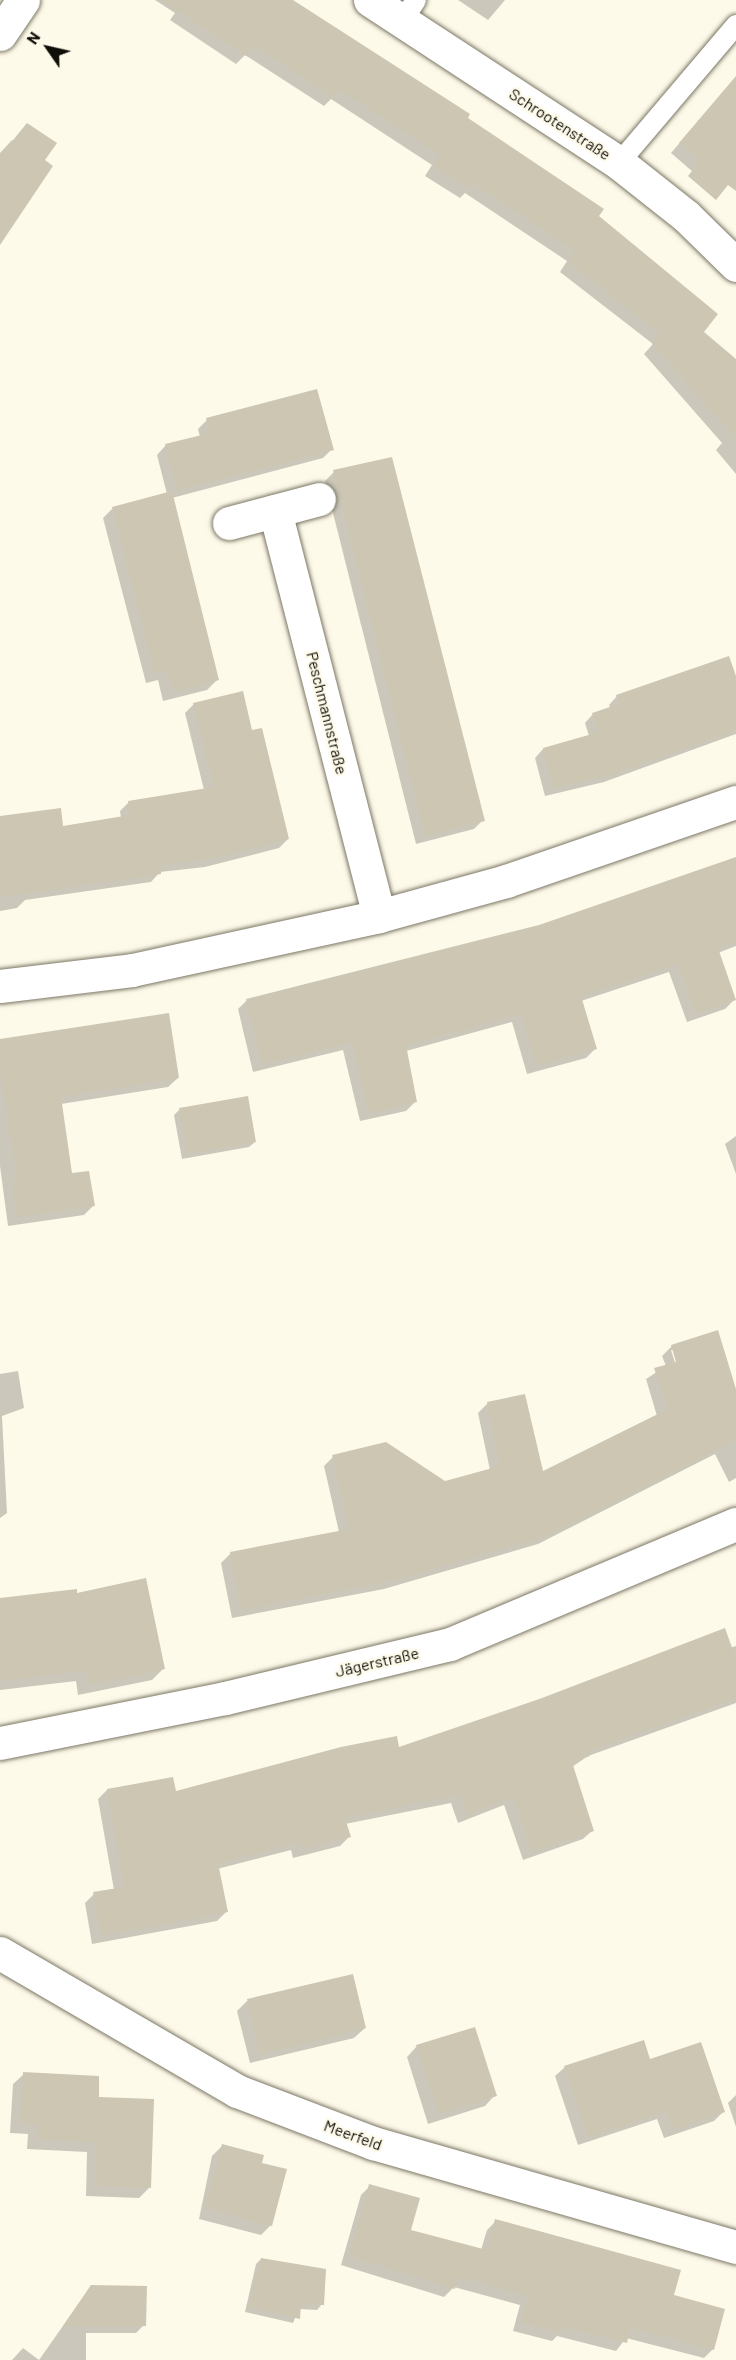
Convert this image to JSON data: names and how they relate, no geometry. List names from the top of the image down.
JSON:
{
  "streets": {
    "street": [
      "Schrootenstraße",
      "Peschmannstraße",
      "Jägerstraße",
      "Meerfeld"
    ]
  },
  "north": "top left"
}
